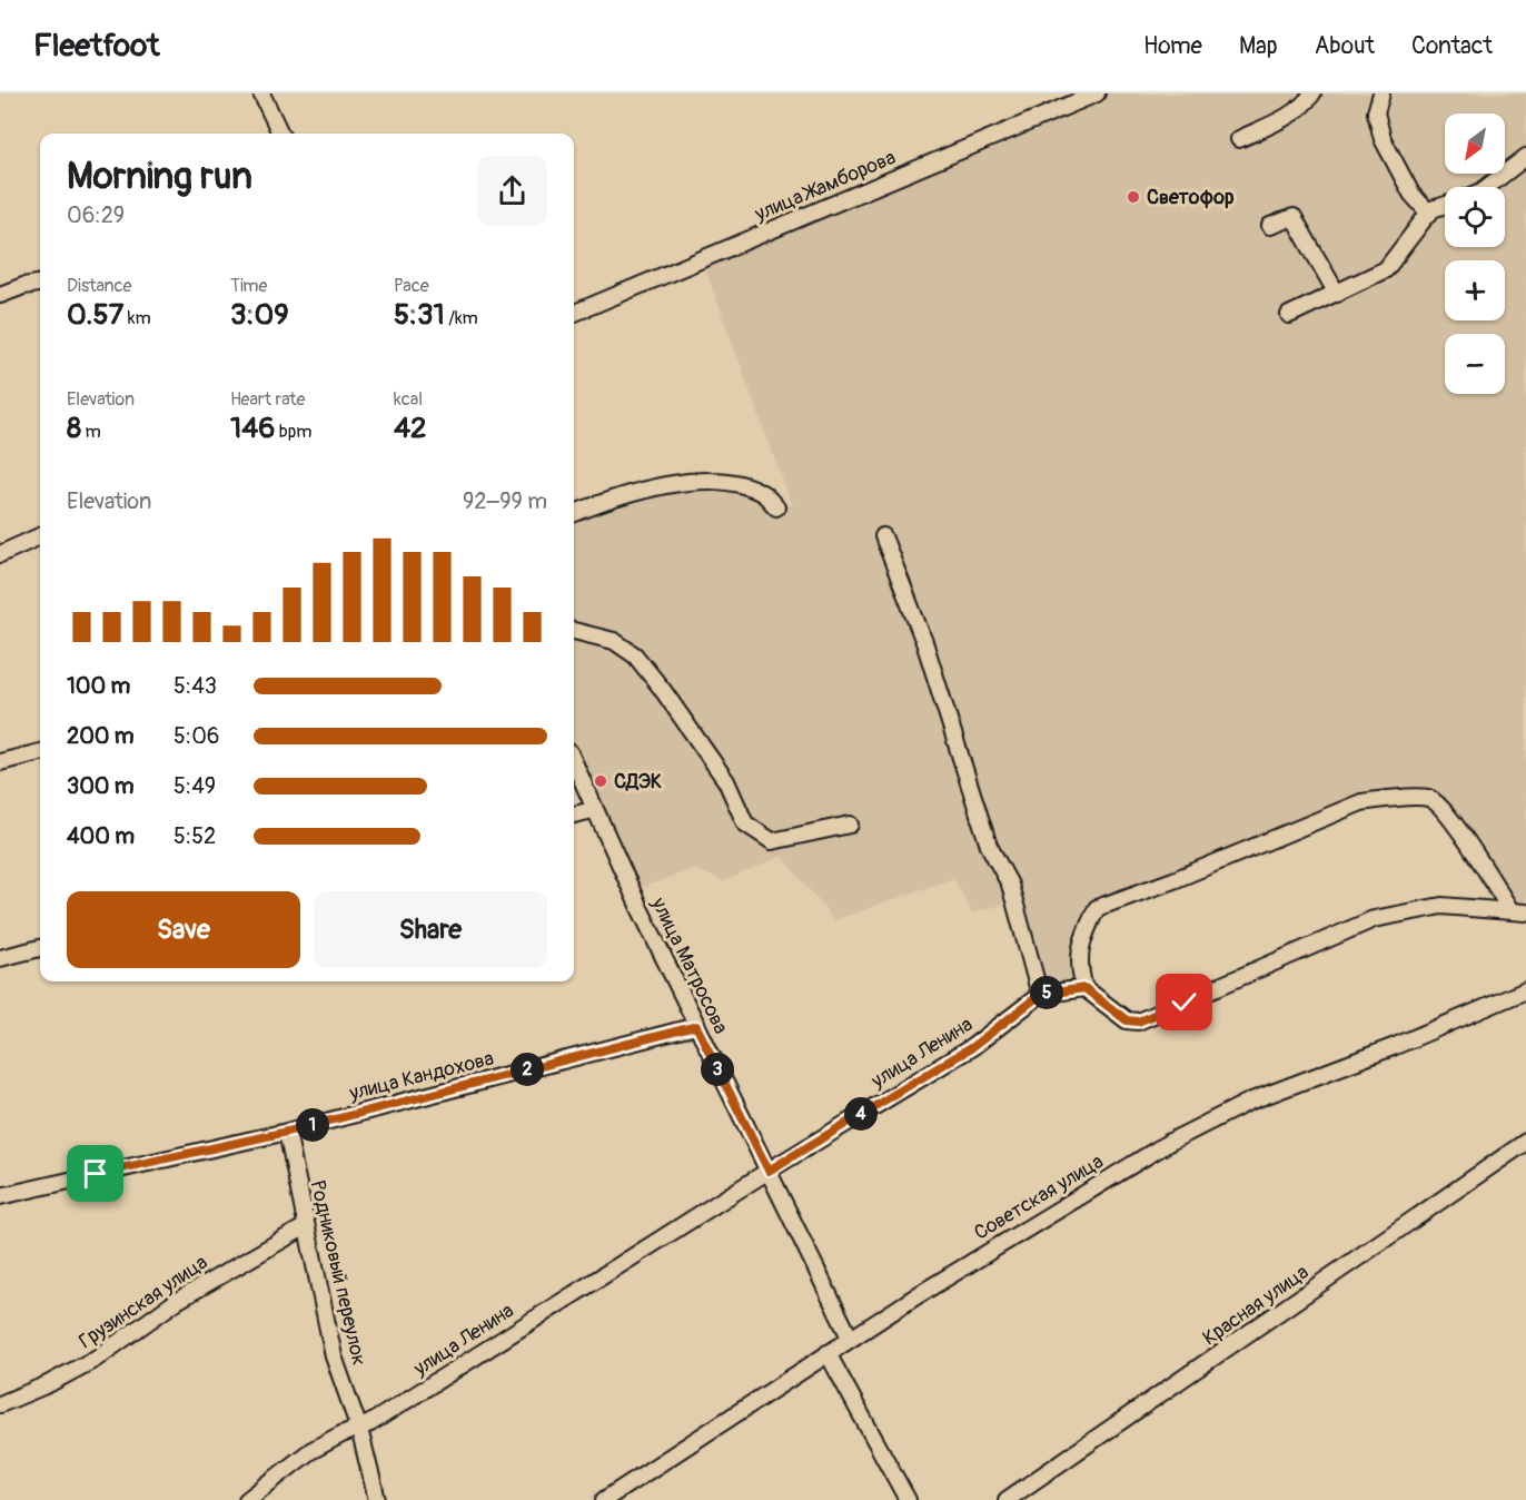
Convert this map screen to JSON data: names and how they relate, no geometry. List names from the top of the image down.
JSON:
{
  "streets": {
    "street": [
      "улица Жамборова",
      "улица Матросова",
      "улица Ленина",
      "улица Кандохова",
      "Советская улица",
      "Родниковый переулок",
      "Грузинская улица",
      "Красная улица"
    ]
  },
  "crossings": [
    ["улица Матросова", "улица Ленина"],
    ["улица Матросова", "улица Кандохова"],
    ["улица Матросова", "Советская улица"],
    ["улица Ленина", "Родниковый переулок"],
    ["улица Кандохова", "Родниковый переулок"],
    ["Родниковый переулок", "Грузинская улица"]
  ],
  "places": ["Светофор", "СДЭК"],
  "north": "bottom left",
  "page": {
    "header": "Fleetfoot",
    "nav": [
      "Home",
      "Map",
      "About",
      "Contact"
    ],
    "map_buttons": ["+", "−"],
    "heading": ["Morning run", "06:29"],
    "stats": [
      ["Distance", "0.57 km"],
      ["Time", "3:09"],
      ["Pace", "5:31 /km"],
      ["Elevation", "8 m"],
      ["Heart rate", "146 bpm"],
      ["kcal", "42"]
    ],
    "chart": ["Elevation", "92–99 m"],
    "list": [
      {
        "name": "100 m",
        "note": "5:43"
      },
      {
        "name": "200 m",
        "note": "5:06"
      },
      {
        "name": "300 m",
        "note": "5:49"
      },
      {
        "name": "400 m",
        "note": "5:52"
      }
    ],
    "buttons": ["Save", "Share"],
    "pins": [
      "5",
      "2",
      "3",
      "4",
      "1"
    ]
  }
}
